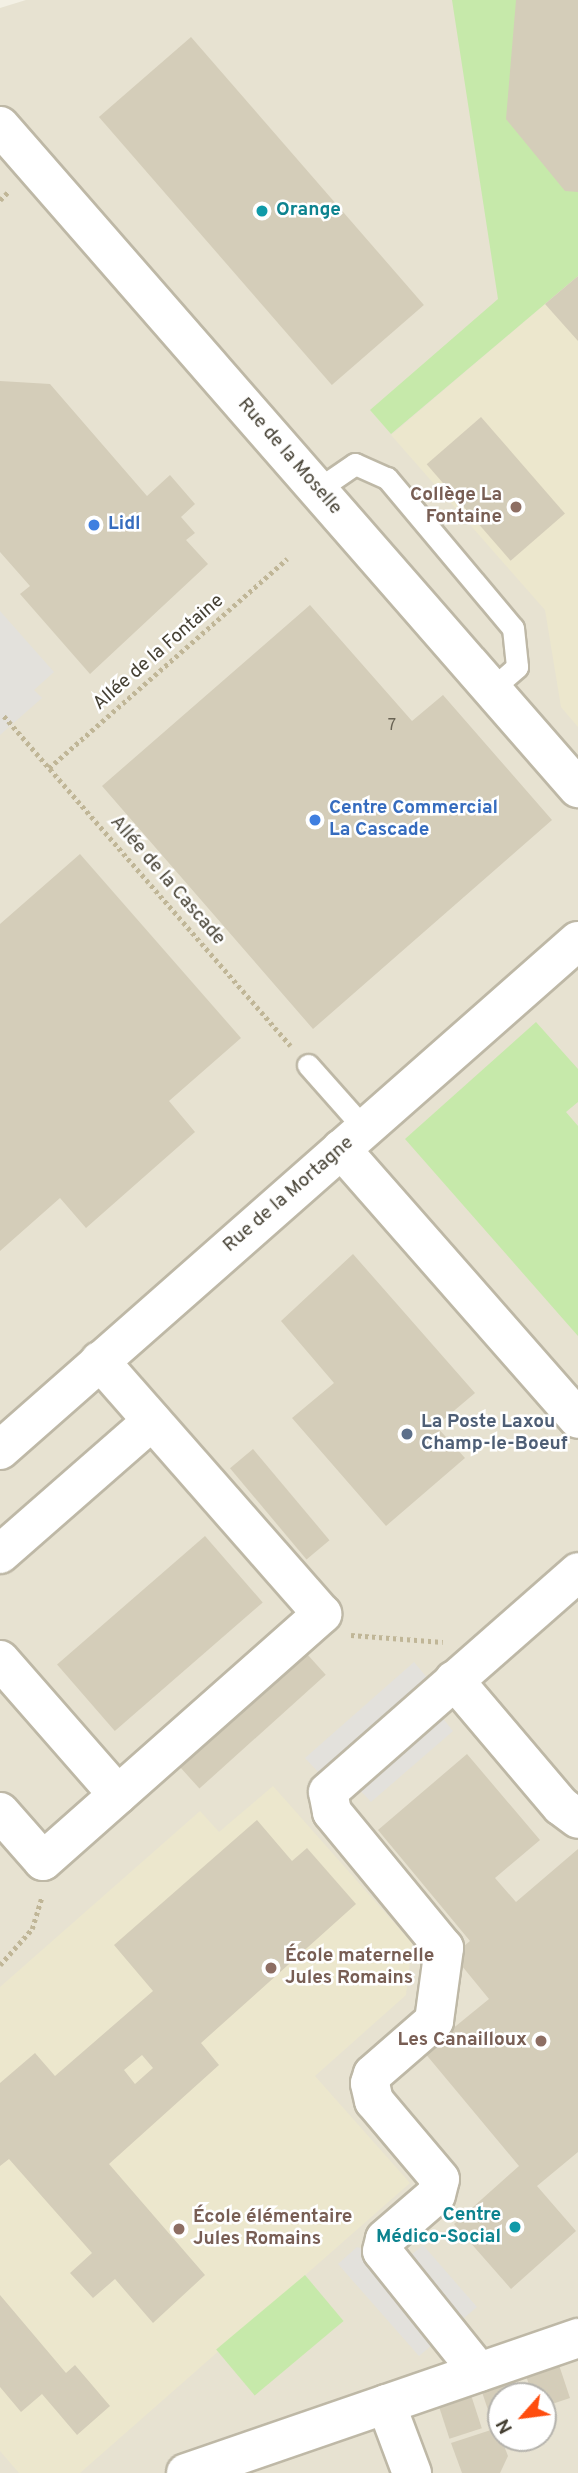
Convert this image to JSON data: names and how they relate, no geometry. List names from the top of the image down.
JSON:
{
  "streets": {
    "street": ["Rue de la Moselle", "Rue de la Mortagne"],
    "path": ["Allée de la Fontaine", "Allée de la Cascade"]
  },
  "crossings": [
    ["Allée de la Fontaine", "Allée de la Cascade"]
  ],
  "places": [
    "Orange",
    "Collège La Fontaine",
    "Lidl",
    "Centre Commercial La Cascade",
    "La Poste Laxou Champ-le-Boeuf",
    "École maternelle Jules Romains",
    "Les Canailloux",
    "Centre Médico-Social",
    "École élémentaire Jules Romains"
  ],
  "house_numbers": ["7"],
  "north": "bottom left"
}
